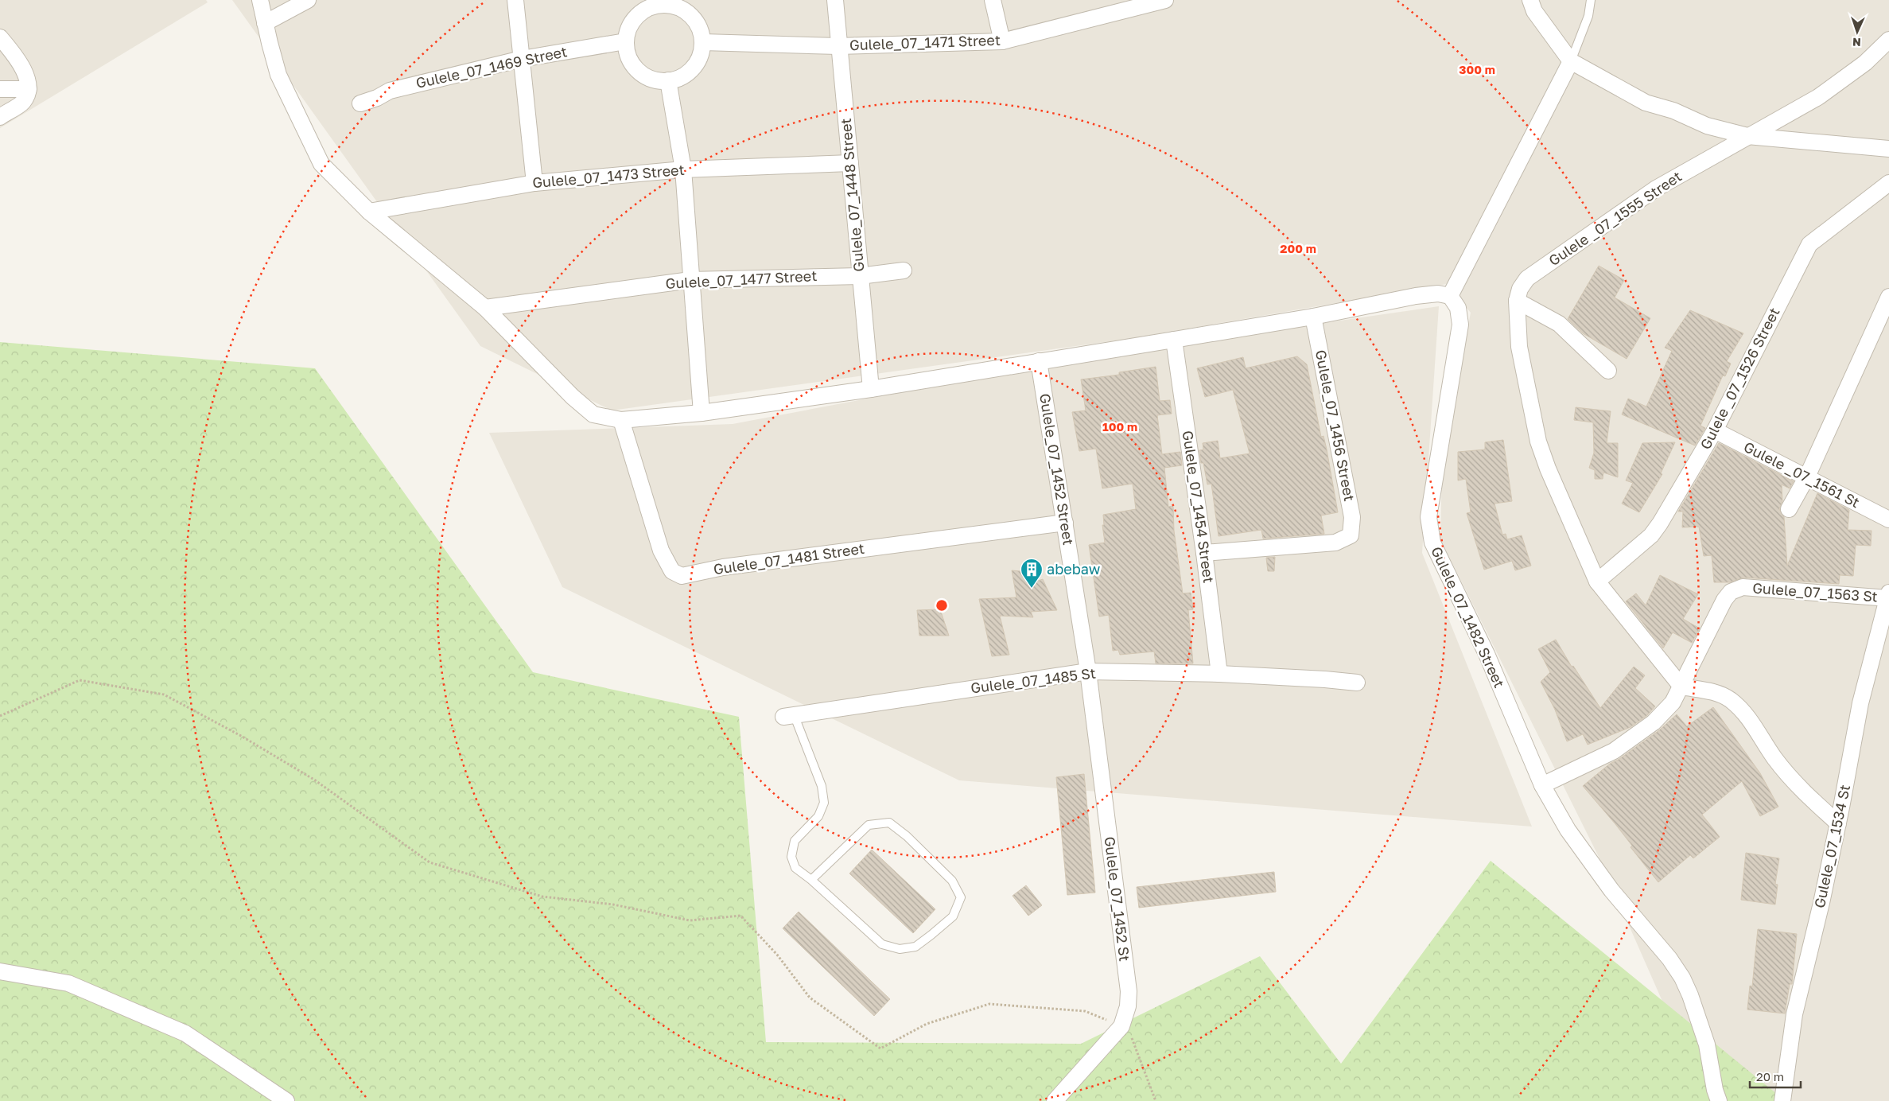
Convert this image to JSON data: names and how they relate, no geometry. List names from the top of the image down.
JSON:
{
  "streets": {
    "street": [
      "Gulele_07_1471 Street",
      "Gulele_07_1469 Street",
      "Gulele_07_1473 Street",
      "Gulele_07_1448 Street",
      "Gulele _07_1555 Street",
      "Gulele_07_1477 Street",
      "Gulele _07_1526 Street",
      "Gulele_07_1456 Street",
      "Gulele_07_1452 Street",
      "Gulele _07_1561 St",
      "Gulele_07_1454 Street",
      "Gulele_07_1481 Street",
      "Gulele_07_1563 St",
      "Gulele_07_1482 Street",
      "Gulele_07_1485 St",
      "Gulele_07_1534 St",
      "Gulele_07_1452 St"
    ]
  },
  "crossings": [
    ["Gulele_07_1471 Street", "Gulele_07_1469 Street"],
    ["Gulele_07_1471 Street", "Gulele_07_1448 Street"],
    ["Gulele_07_1473 Street", "Gulele_07_1448 Street"],
    ["Gulele_07_1448 Street", "Gulele_07_1477 Street"],
    ["Gulele _07_1526 Street", "Gulele _07_1561 St"],
    ["Gulele_07_1456 Street", "Gulele_07_1454 Street"],
    ["Gulele_07_1452 Street", "Gulele_07_1481 Street"],
    ["Gulele_07_1452 Street", "Gulele_07_1485 St"],
    ["Gulele_07_1452 Street", "Gulele_07_1452 St"],
    ["Gulele_07_1454 Street", "Gulele_07_1485 St"],
    ["Gulele_07_1563 St", "Gulele_07_1534 St"],
    ["Gulele_07_1485 St", "Gulele_07_1452 St"]
  ],
  "places": {
    "building": ["abebaw"]
  },
  "scale_bar": "20 m",
  "north": "bottom",
  "rings": ["300 m", "200 m", "100 m"]
}
